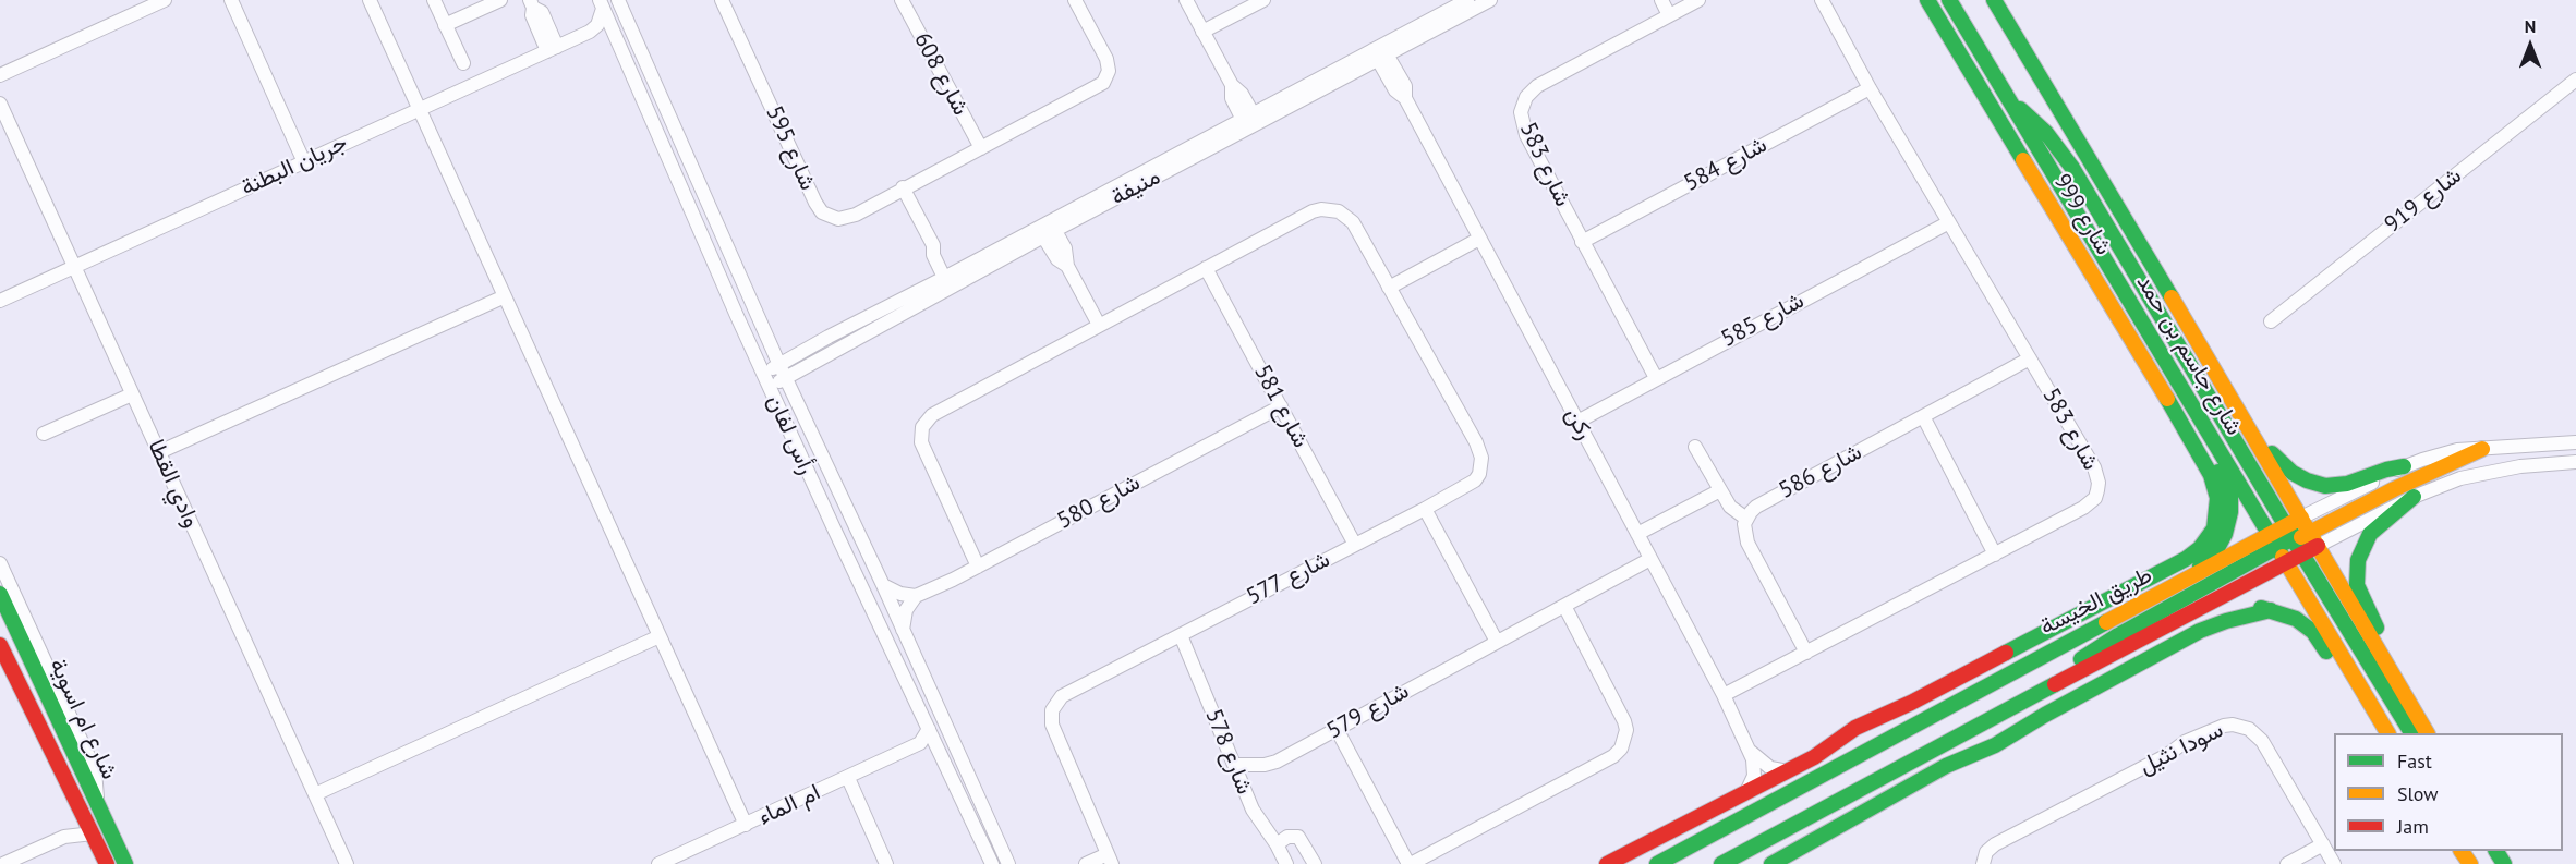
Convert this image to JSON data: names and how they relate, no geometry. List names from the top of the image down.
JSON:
{
  "streets": {
    "main road": [
      "شارع 999",
      "شارع جاسم بن حمد",
      "طريق الخيسة",
      "شارع ام اسوية"
    ],
    "street": [
      "شارع 608",
      "شارع 595",
      "شارع 583",
      "شارع 584",
      "جريان البطنة",
      "منيفة",
      "شارع 919",
      "شارع 585",
      "شارع 581",
      "ركن",
      "رأس لفان",
      "شارع 586",
      "وادي القطا",
      "شارع 580",
      "شارع 577",
      "شارع 579",
      "سودا نثيل",
      "شارع 578",
      "ام الماء"
    ]
  },
  "crossings": [
    ["شارع 608", "شارع 595"],
    ["شارع 583", "شارع 584"],
    ["شارع 583", "شارع 585"],
    ["شارع 583", "ركن"],
    ["شارع 583", "شارع 586"],
    ["جريان البطنة", "وادي القطا"],
    ["منيفة", "ركن"],
    ["منيفة", "رأس لفان"],
    ["شارع 999", "طريق الخيسة"],
    ["شارع 585", "ركن"],
    ["شارع جاسم بن حمد", "طريق الخيسة"],
    ["شارع 581", "شارع 580"],
    ["شارع 581", "شارع 577"],
    ["ركن", "طريق الخيسة"],
    ["ركن", "شارع 579"],
    ["شارع 580", "شارع 577"],
    ["شارع 577", "شارع 578"],
    ["شارع 579", "شارع 578"]
  ],
  "legend": ["Fast", "Slow", "Jam"],
  "north": "top"
}
